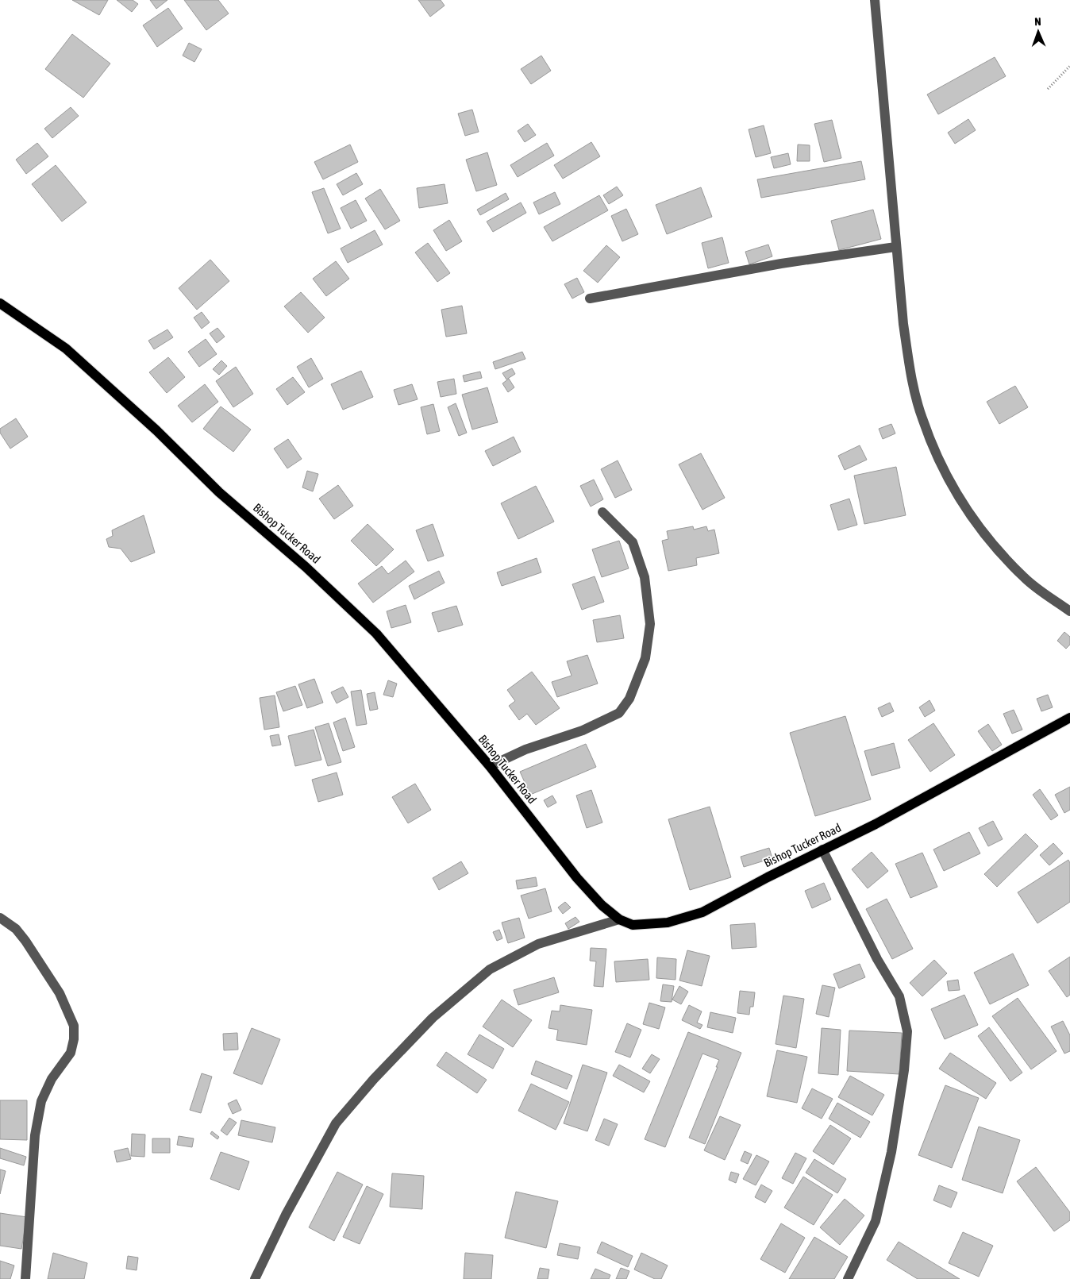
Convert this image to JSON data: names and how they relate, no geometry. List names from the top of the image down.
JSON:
{
  "streets": {
    "main road": ["Bishop Tucker Road"]
  },
  "north": "top"
}
